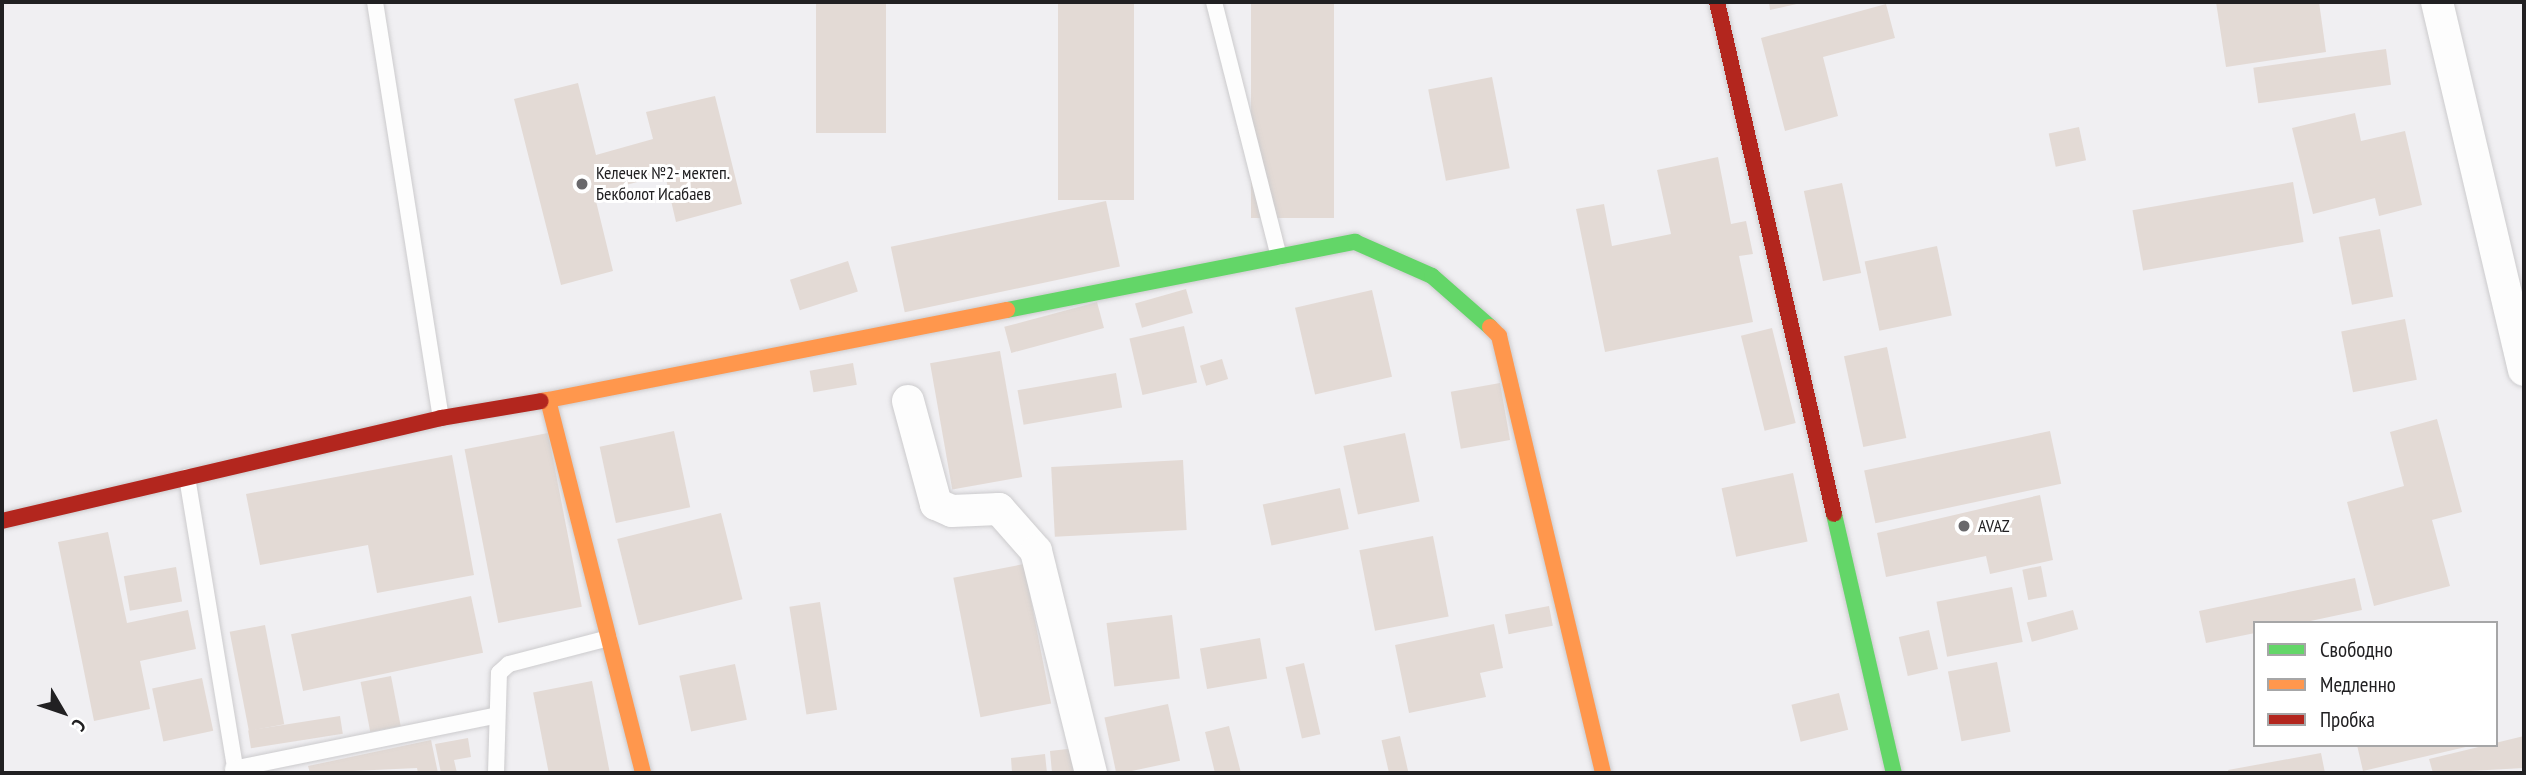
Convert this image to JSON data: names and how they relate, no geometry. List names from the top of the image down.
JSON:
{
  "places": ["Келечек №2- мектеп. Бекболот Исабаев", "AVAZ"],
  "legend": ["Свободно", "Медленно", "Пробка"],
  "north": "bottom right"
}
